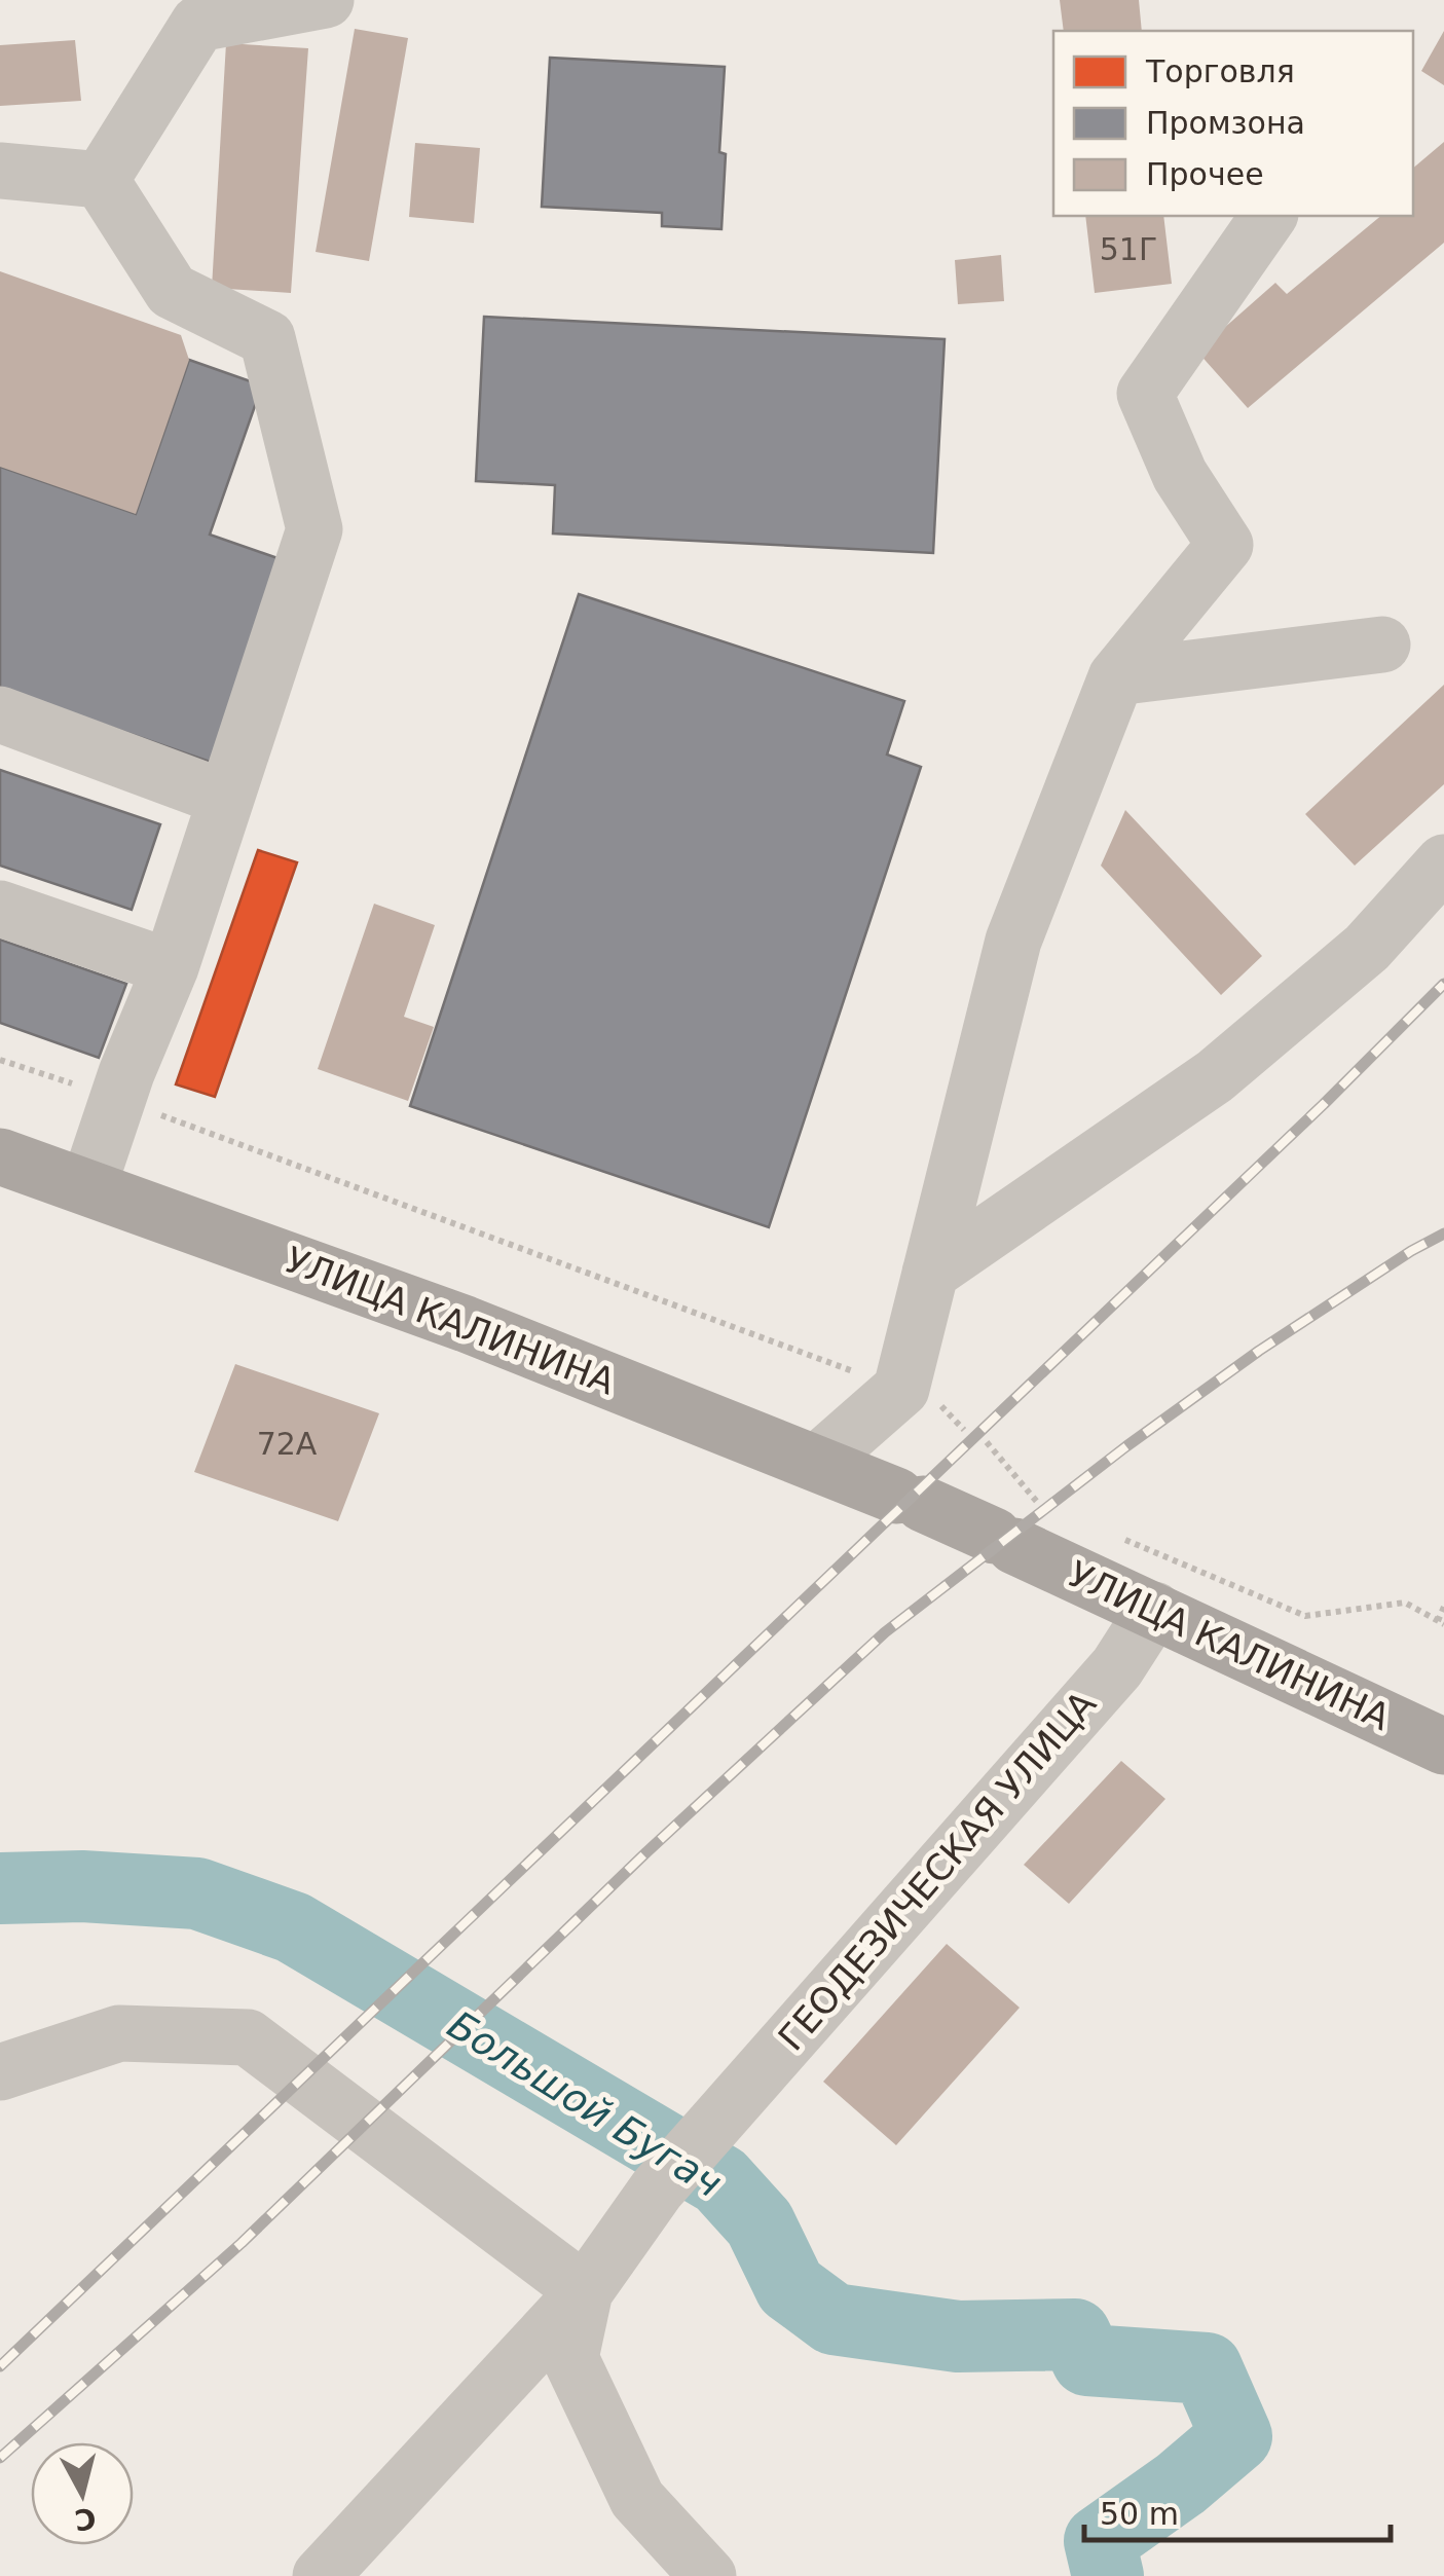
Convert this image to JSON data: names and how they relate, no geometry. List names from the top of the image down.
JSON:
{
  "streets": {
    "main road": ["УЛИЦА КАЛИНИНА"],
    "street": ["ГЕОДЕЗИЧЕСКАЯ УЛИЦА"]
  },
  "crossings": [
    ["УЛИЦА КАЛИНИНА", "ГЕОДЕЗИЧЕСКАЯ УЛИЦА"]
  ],
  "water": ["Большой Бугач"],
  "house_numbers": ["51Г", "72А"],
  "legend": ["Торговля", "Промзона", "Прочее"],
  "scale_bar": "50 m",
  "north": "bottom"
}
